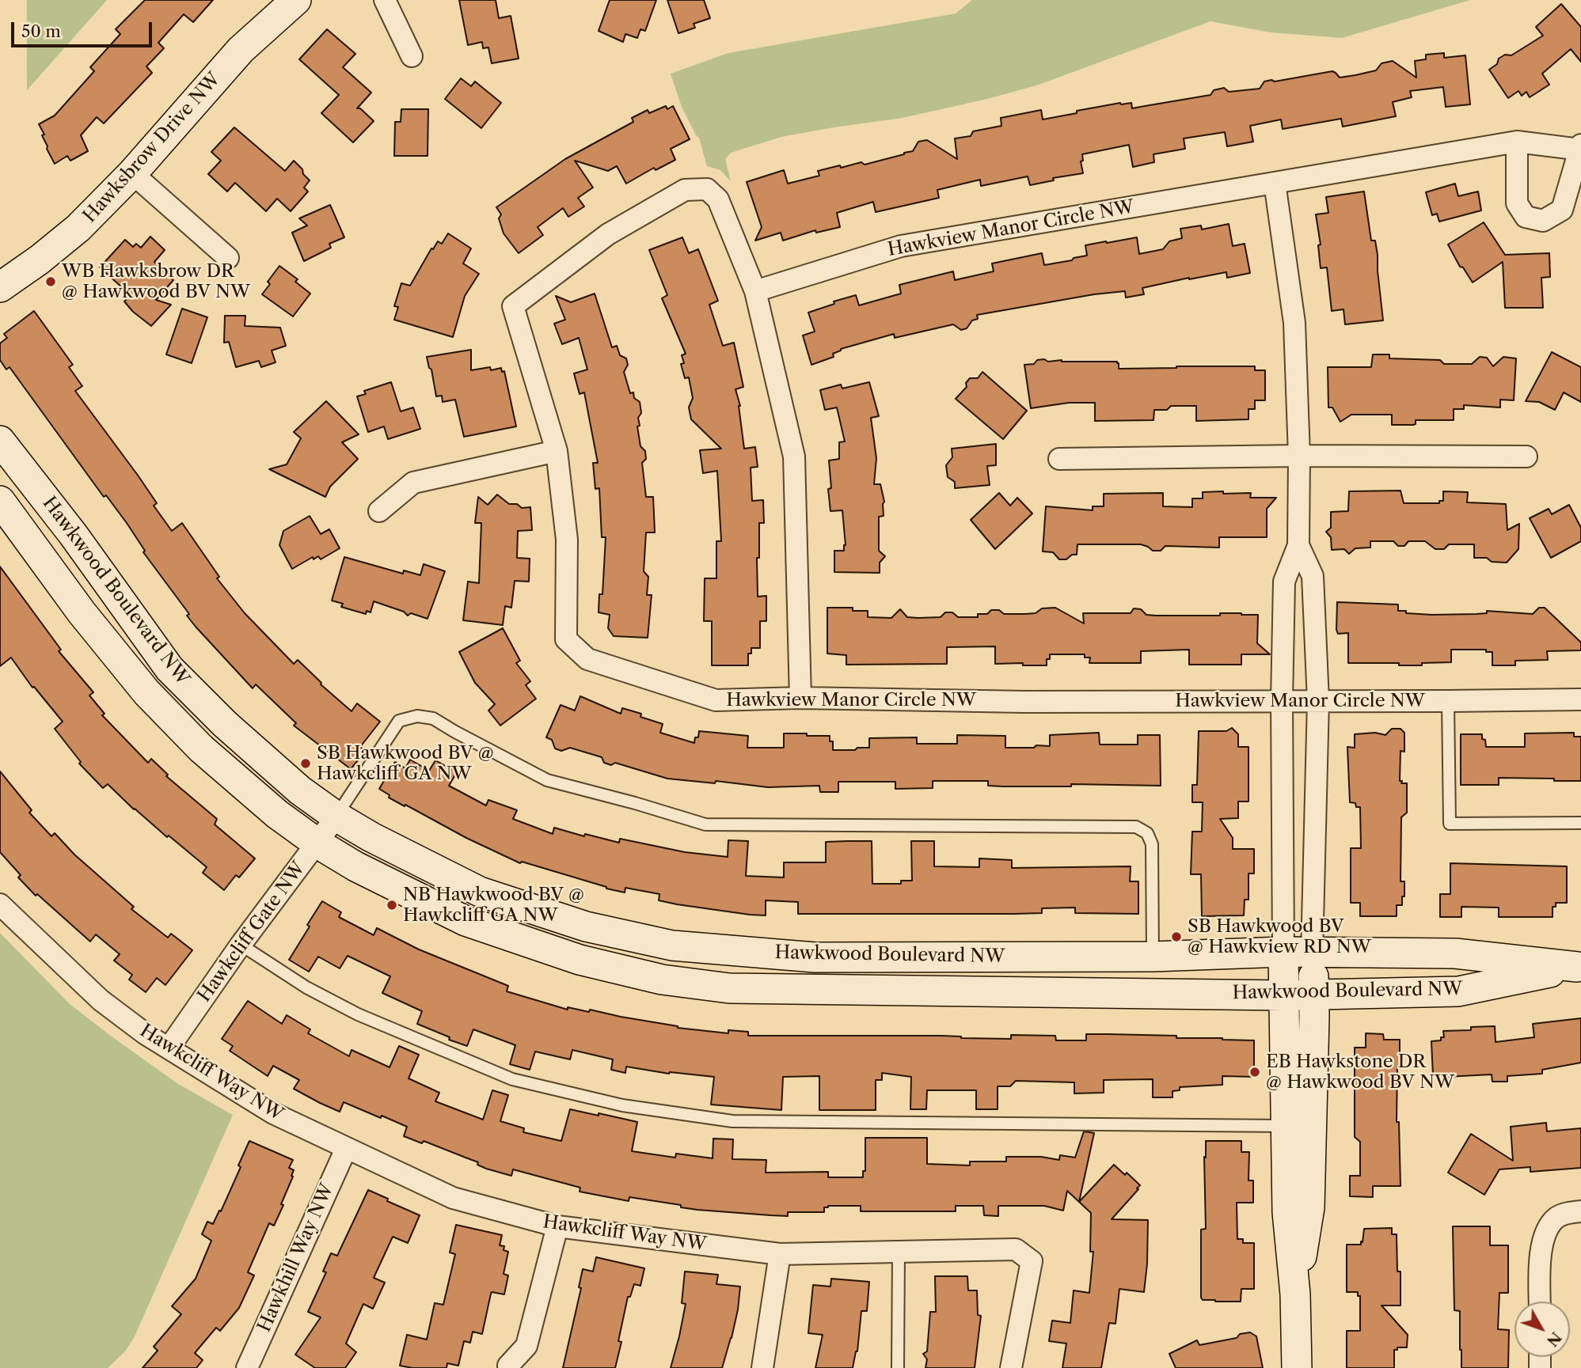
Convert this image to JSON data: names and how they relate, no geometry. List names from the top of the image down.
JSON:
{
  "streets": {
    "street": [
      "Hawksbrow Drive NW",
      "Hawkview Manor Circle NW",
      "Hawkwood Boulevard NW",
      "Hawkcliff Gate NW",
      "Hawkcliff Way NW",
      "Hawkhill Way NW"
    ]
  },
  "crossings": [
    ["Hawkwood Boulevard NW", "Hawkcliff Gate NW"],
    ["Hawkcliff Gate NW", "Hawkcliff Way NW"],
    ["Hawkcliff Way NW", "Hawkhill Way NW"]
  ],
  "places": [
    "WB Hawksbrow DR @ Hawkwood BV NW",
    "SB Hawkwood BV @ Hawkcliff GA NW",
    "NB Hawkwood BV @ Hawkcliff GA NW",
    "SB Hawkwood BV @ Hawkview RD NW",
    "EB Hawkstone DR @ Hawkwood BV NW"
  ],
  "scale_bar": "50 m",
  "north": "bottom right"
}
